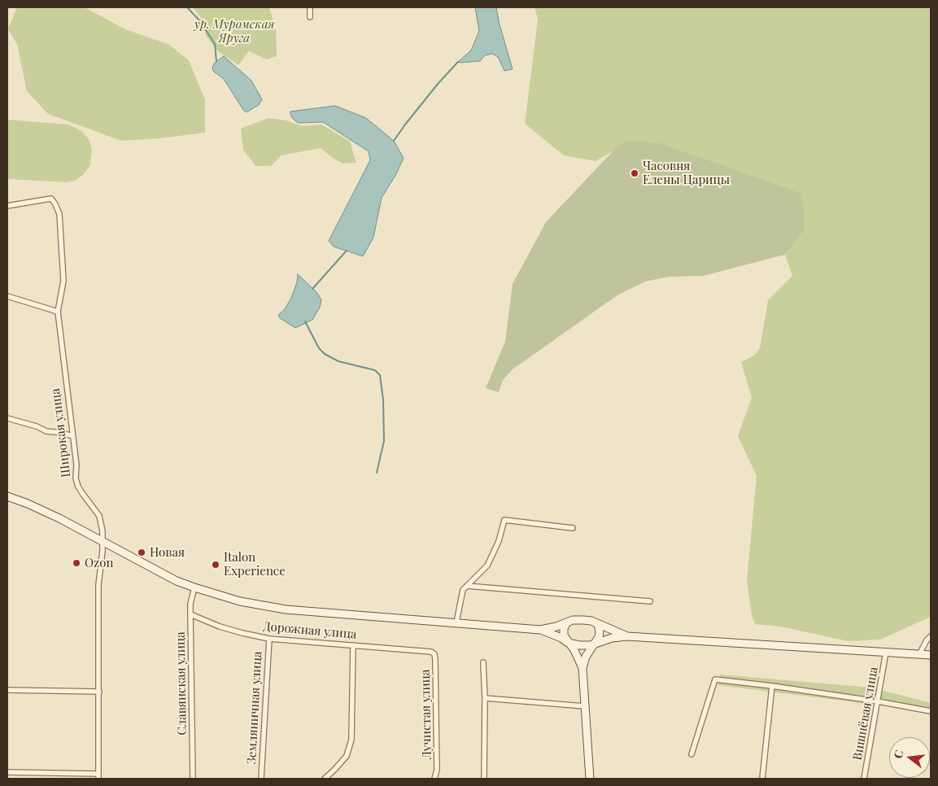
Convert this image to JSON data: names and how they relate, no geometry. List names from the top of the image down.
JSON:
{
  "streets": {
    "street": [
      "Широкая улица",
      "Дорожная улица",
      "Славянская улица",
      "Земляничная улица",
      "Вишнёвая улица",
      "Лучистая улица"
    ]
  },
  "crossings": [
    ["Дорожная улица", "Славянская улица"],
    ["Дорожная улица", "Земляничная улица"],
    ["Дорожная улица", "Лучистая улица"]
  ],
  "parks": ["ур. Муромская Яруга"],
  "places": [
    "Часовня Елены Царицы",
    "Новая",
    "Ozon",
    "Italon Experience"
  ],
  "north": "left"
}
